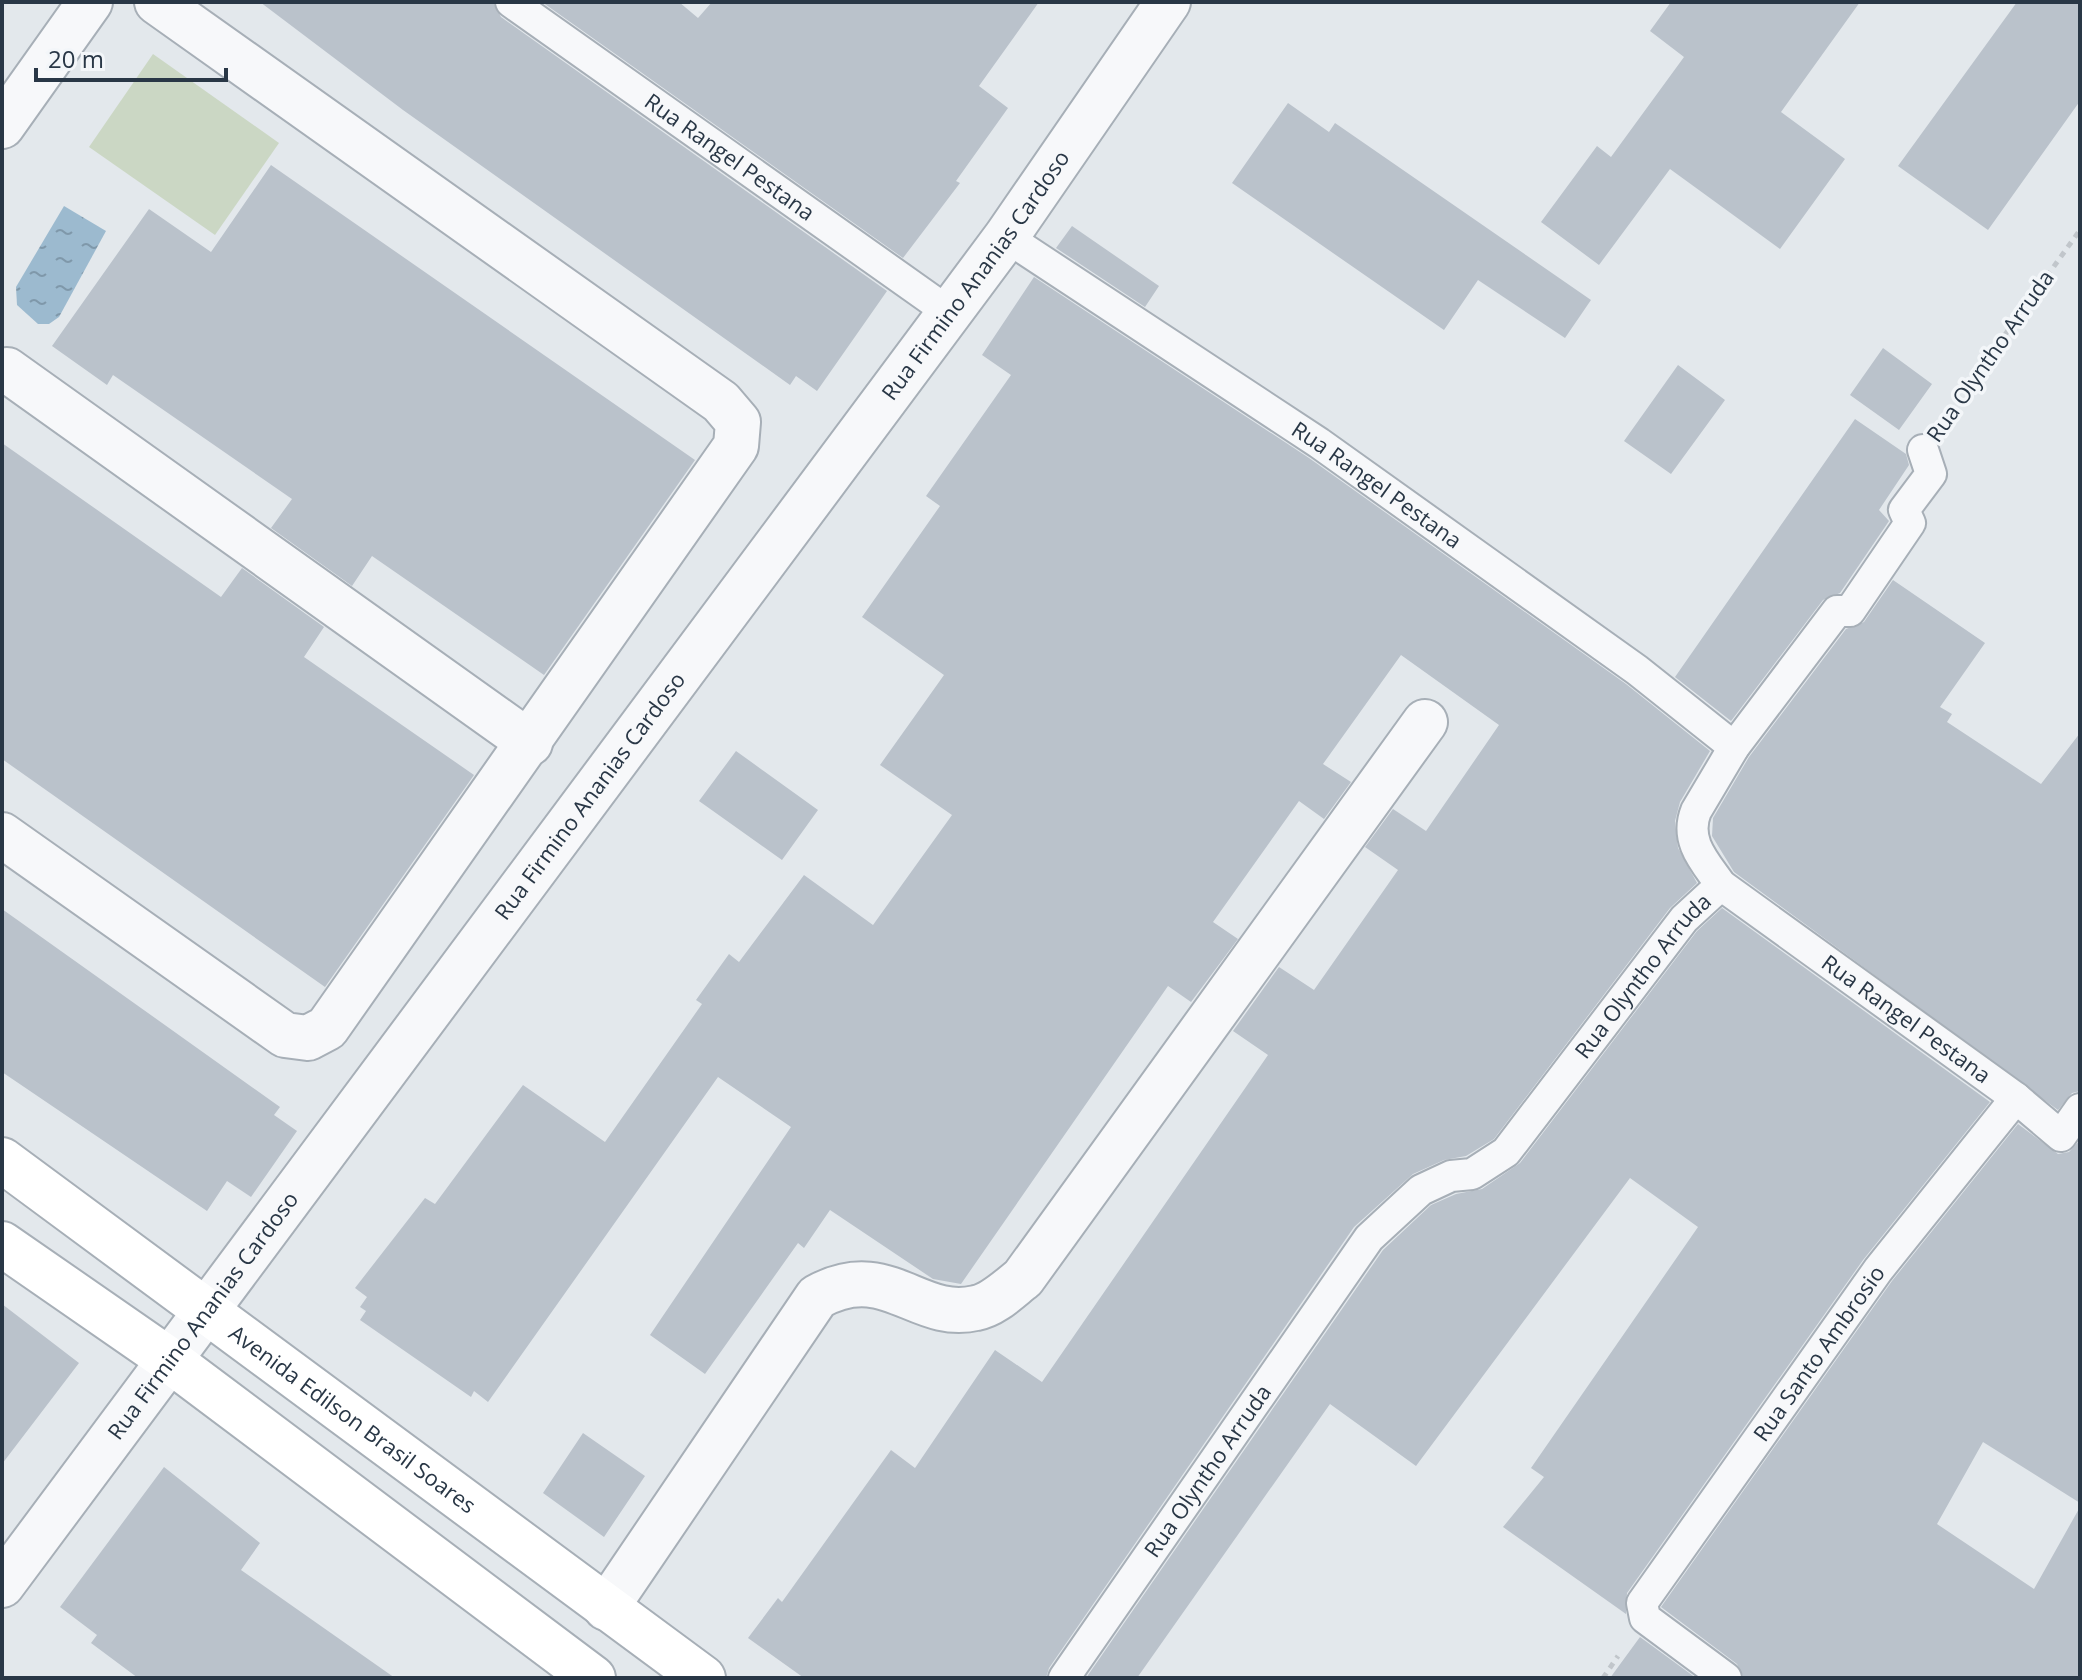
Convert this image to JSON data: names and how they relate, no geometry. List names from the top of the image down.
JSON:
{
  "streets": {
    "main road": ["Avenida Edilson Brasil Soares"],
    "street": ["Rua Firmino Ananias Cardoso"],
    "lane": ["Rua Rangel Pestana", "Rua Olyntho Arruda", "Rua Santo Ambrosio"]
  },
  "crossings": [
    ["Rua Rangel Pestana", "Rua Firmino Ananias Cardoso"],
    ["Rua Rangel Pestana", "Rua Olyntho Arruda"],
    ["Rua Rangel Pestana", "Rua Santo Ambrosio"],
    ["Rua Firmino Ananias Cardoso", "Avenida Edilson Brasil Soares"]
  ],
  "scale_bar": "20 m"
}
